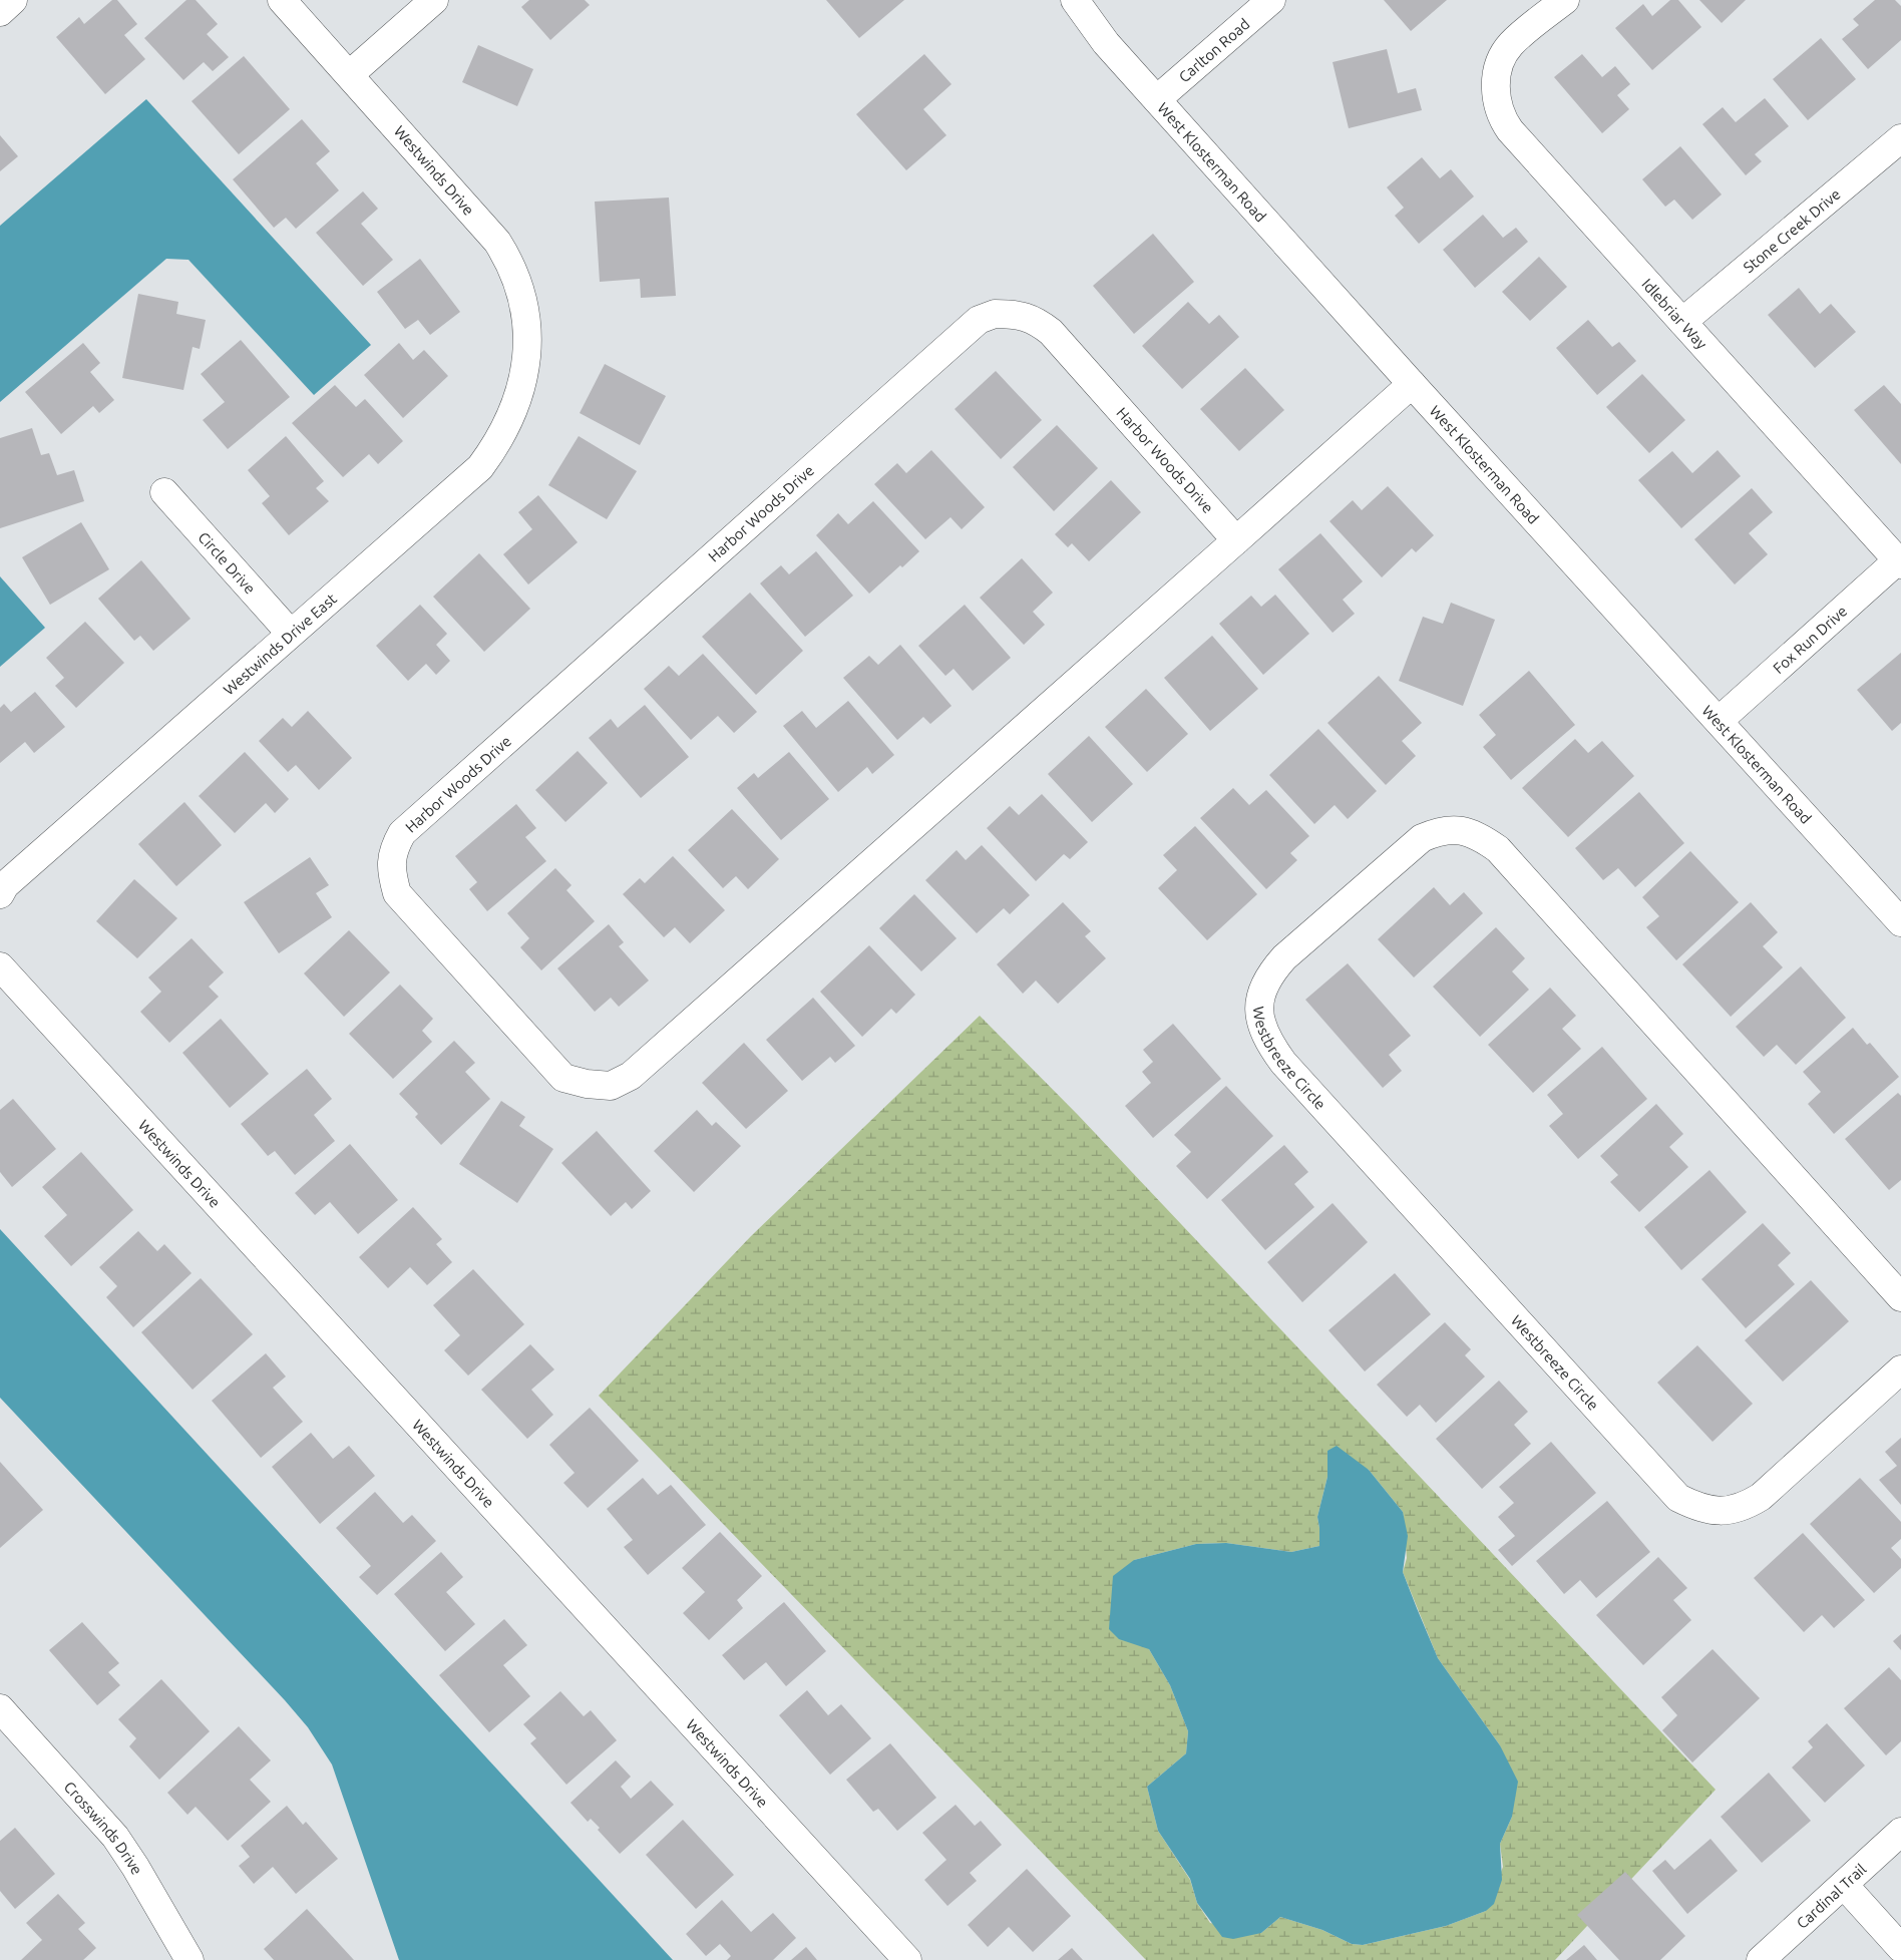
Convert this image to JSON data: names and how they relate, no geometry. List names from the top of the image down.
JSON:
{
  "streets": {
    "street": [
      "Carlton Road",
      "West Klosterman Road",
      "Westwinds Drive",
      "Stone Creek Drive",
      "Idlebriar Way",
      "Harbor Woods Drive",
      "Circle Drive",
      "Fox Run Drive",
      "Westwinds Drive East",
      "Westbreeze Circle",
      "Crosswinds Drive",
      "Cardinal Trail"
    ]
  },
  "crossings": [
    ["Carlton Road", "West Klosterman Road"],
    ["West Klosterman Road", "Harbor Woods Drive"],
    ["West Klosterman Road", "Fox Run Drive"],
    ["Westwinds Drive", "Westwinds Drive East"],
    ["Stone Creek Drive", "Idlebriar Way"],
    ["Idlebriar Way", "Fox Run Drive"],
    ["Circle Drive", "Westwinds Drive East"]
  ]
}
